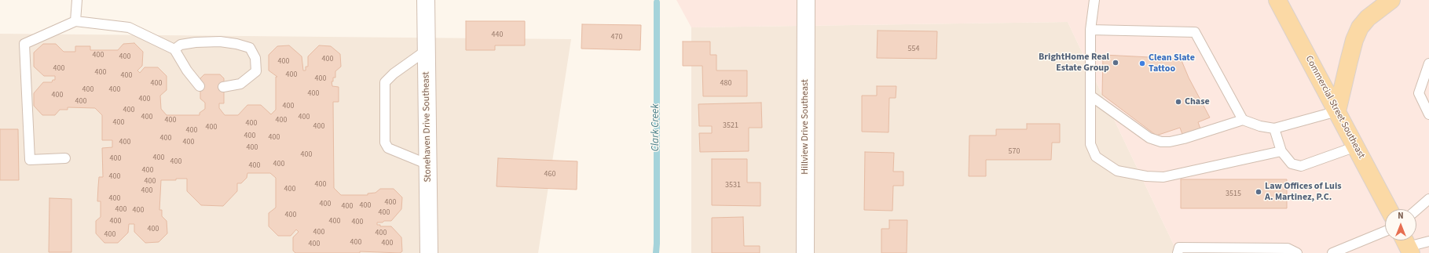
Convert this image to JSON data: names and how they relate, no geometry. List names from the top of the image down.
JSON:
{
  "streets": {
    "main road": ["Commercial Street Southeast"],
    "street": ["Stonehaven Drive Southeast", "Hillview Drive Southeast"]
  },
  "water": ["Clark Creek"],
  "places": [
    "BrightHome Real Estate Group",
    "Clean Slate Tattoo",
    "Chase",
    "Law Offices of Luis A. Martinez, P.C."
  ],
  "house_numbers": [
    "440",
    "470",
    "554",
    "400",
    "400",
    "400",
    "400",
    "400",
    "400",
    "400",
    "400",
    "400",
    "400",
    "480",
    "400",
    "400",
    "400",
    "400",
    "400",
    "400",
    "400",
    "400",
    "400",
    "400",
    "400",
    "400",
    "400",
    "400",
    "3521",
    "400",
    "400",
    "400",
    "400",
    "400",
    "400",
    "400",
    "400",
    "400",
    "570",
    "400",
    "400",
    "400",
    "400",
    "400",
    "400",
    "400",
    "460",
    "400",
    "400",
    "400",
    "3531",
    "400",
    "400",
    "3515",
    "400",
    "400",
    "400",
    "400",
    "400",
    "400",
    "400",
    "400",
    "400",
    "400",
    "400",
    "400",
    "400",
    "400",
    "400",
    "400",
    "400",
    "400",
    "400"
  ],
  "north": "top"
}
